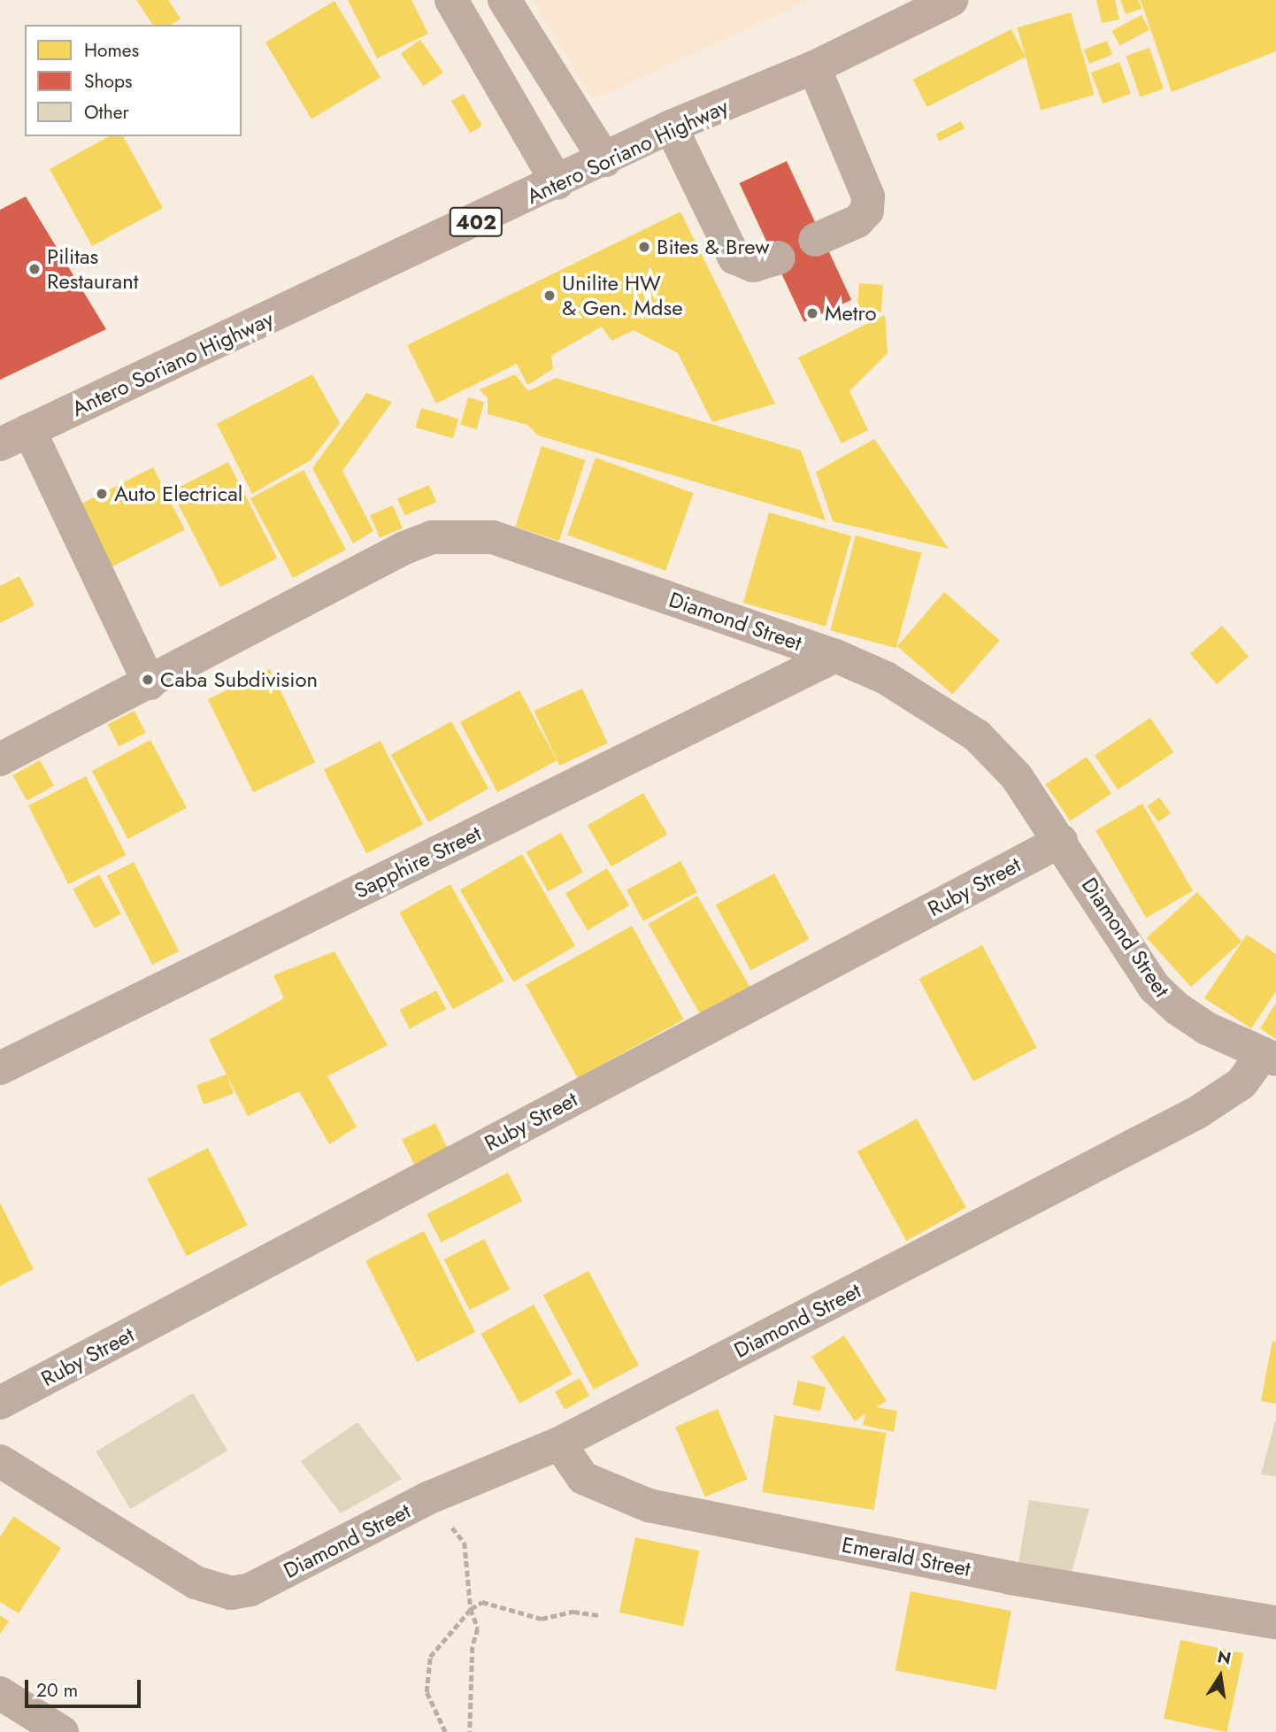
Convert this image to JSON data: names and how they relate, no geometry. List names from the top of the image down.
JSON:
{
  "streets": {
    "main road": ["Antero Soriano Highway", "402"],
    "street": [
      "Diamond Street",
      "Sapphire Street",
      "Ruby Street",
      "Emerald Street"
    ]
  },
  "crossings": [
    ["Diamond Street", "Sapphire Street"],
    ["Diamond Street", "Ruby Street"],
    ["Diamond Street", "Emerald Street"]
  ],
  "places": [
    "Bites & Brew",
    "Pilitas Restaurant",
    "Unilite HW & Gen. Mdse",
    "Metro",
    "Auto Electrical",
    "Caba Subdivision"
  ],
  "legend": ["Homes", "Shops", "Other"],
  "scale_bar": "20 m",
  "north": "top"
}
